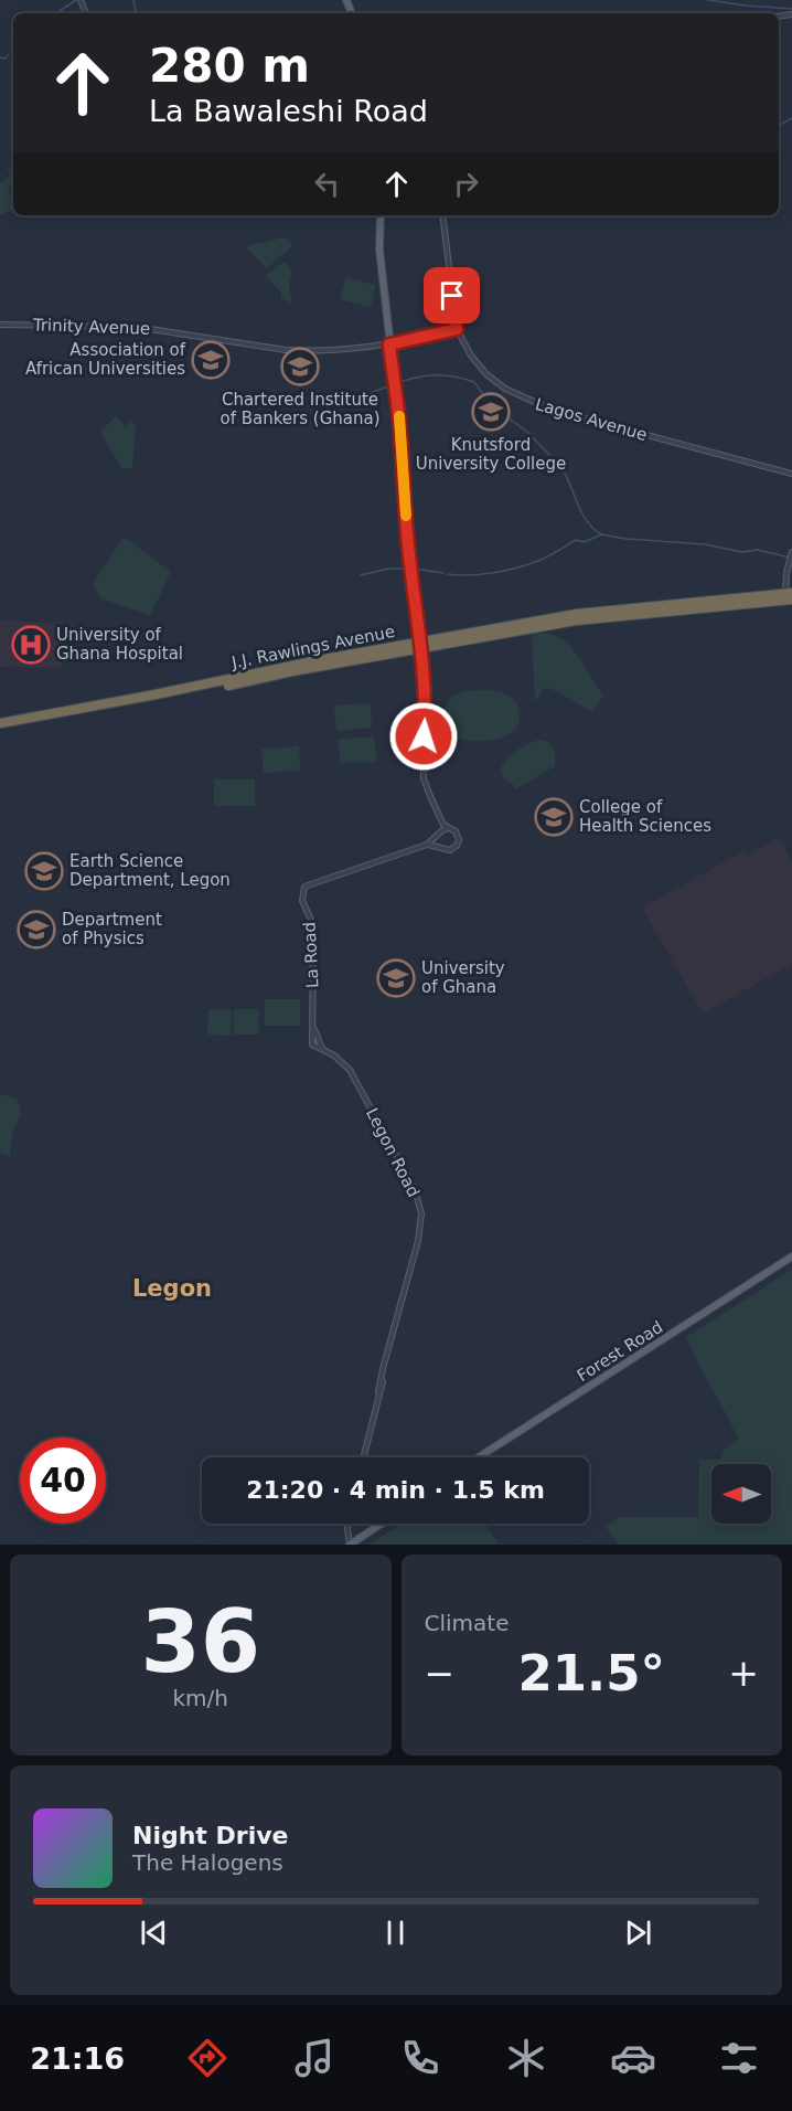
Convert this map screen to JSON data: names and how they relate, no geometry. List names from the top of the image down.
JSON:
{
  "streets": {
    "highway": ["J.J. Rawlings Avenue"],
    "main road": ["Forest Road"],
    "street": [
      "Trinity Avenue",
      "Lagos Avenue",
      "La Road",
      "Legon Road"
    ]
  },
  "crossings": [
    ["Trinity Avenue", "Lagos Avenue"],
    ["La Road", "Legon Road"]
  ],
  "districts": ["Legon"],
  "places": {
    "school or university": [
      "Association of African Universities",
      "Chartered Institute of Bankers (Ghana)",
      "Knutsford University College",
      "College of Health Sciences",
      "Earth Science Department, Legon",
      "Department of Physics",
      "University of Ghana"
    ],
    "hospital": ["University of Ghana Hospital"]
  },
  "north": "left",
  "page": {
    "turn": ["280 m", "La Bawaleshi Road"],
    "limit": "40",
    "trip": "21:20 · 4 min · 1.5 km",
    "tile": [
      ["36", "km/h"],
      "Climate"
    ],
    "heat": ["−", "21.5°", "+"],
    "song": ["Night Drive", "The Halogens"],
    "tabs": "21:16"
  }
}
